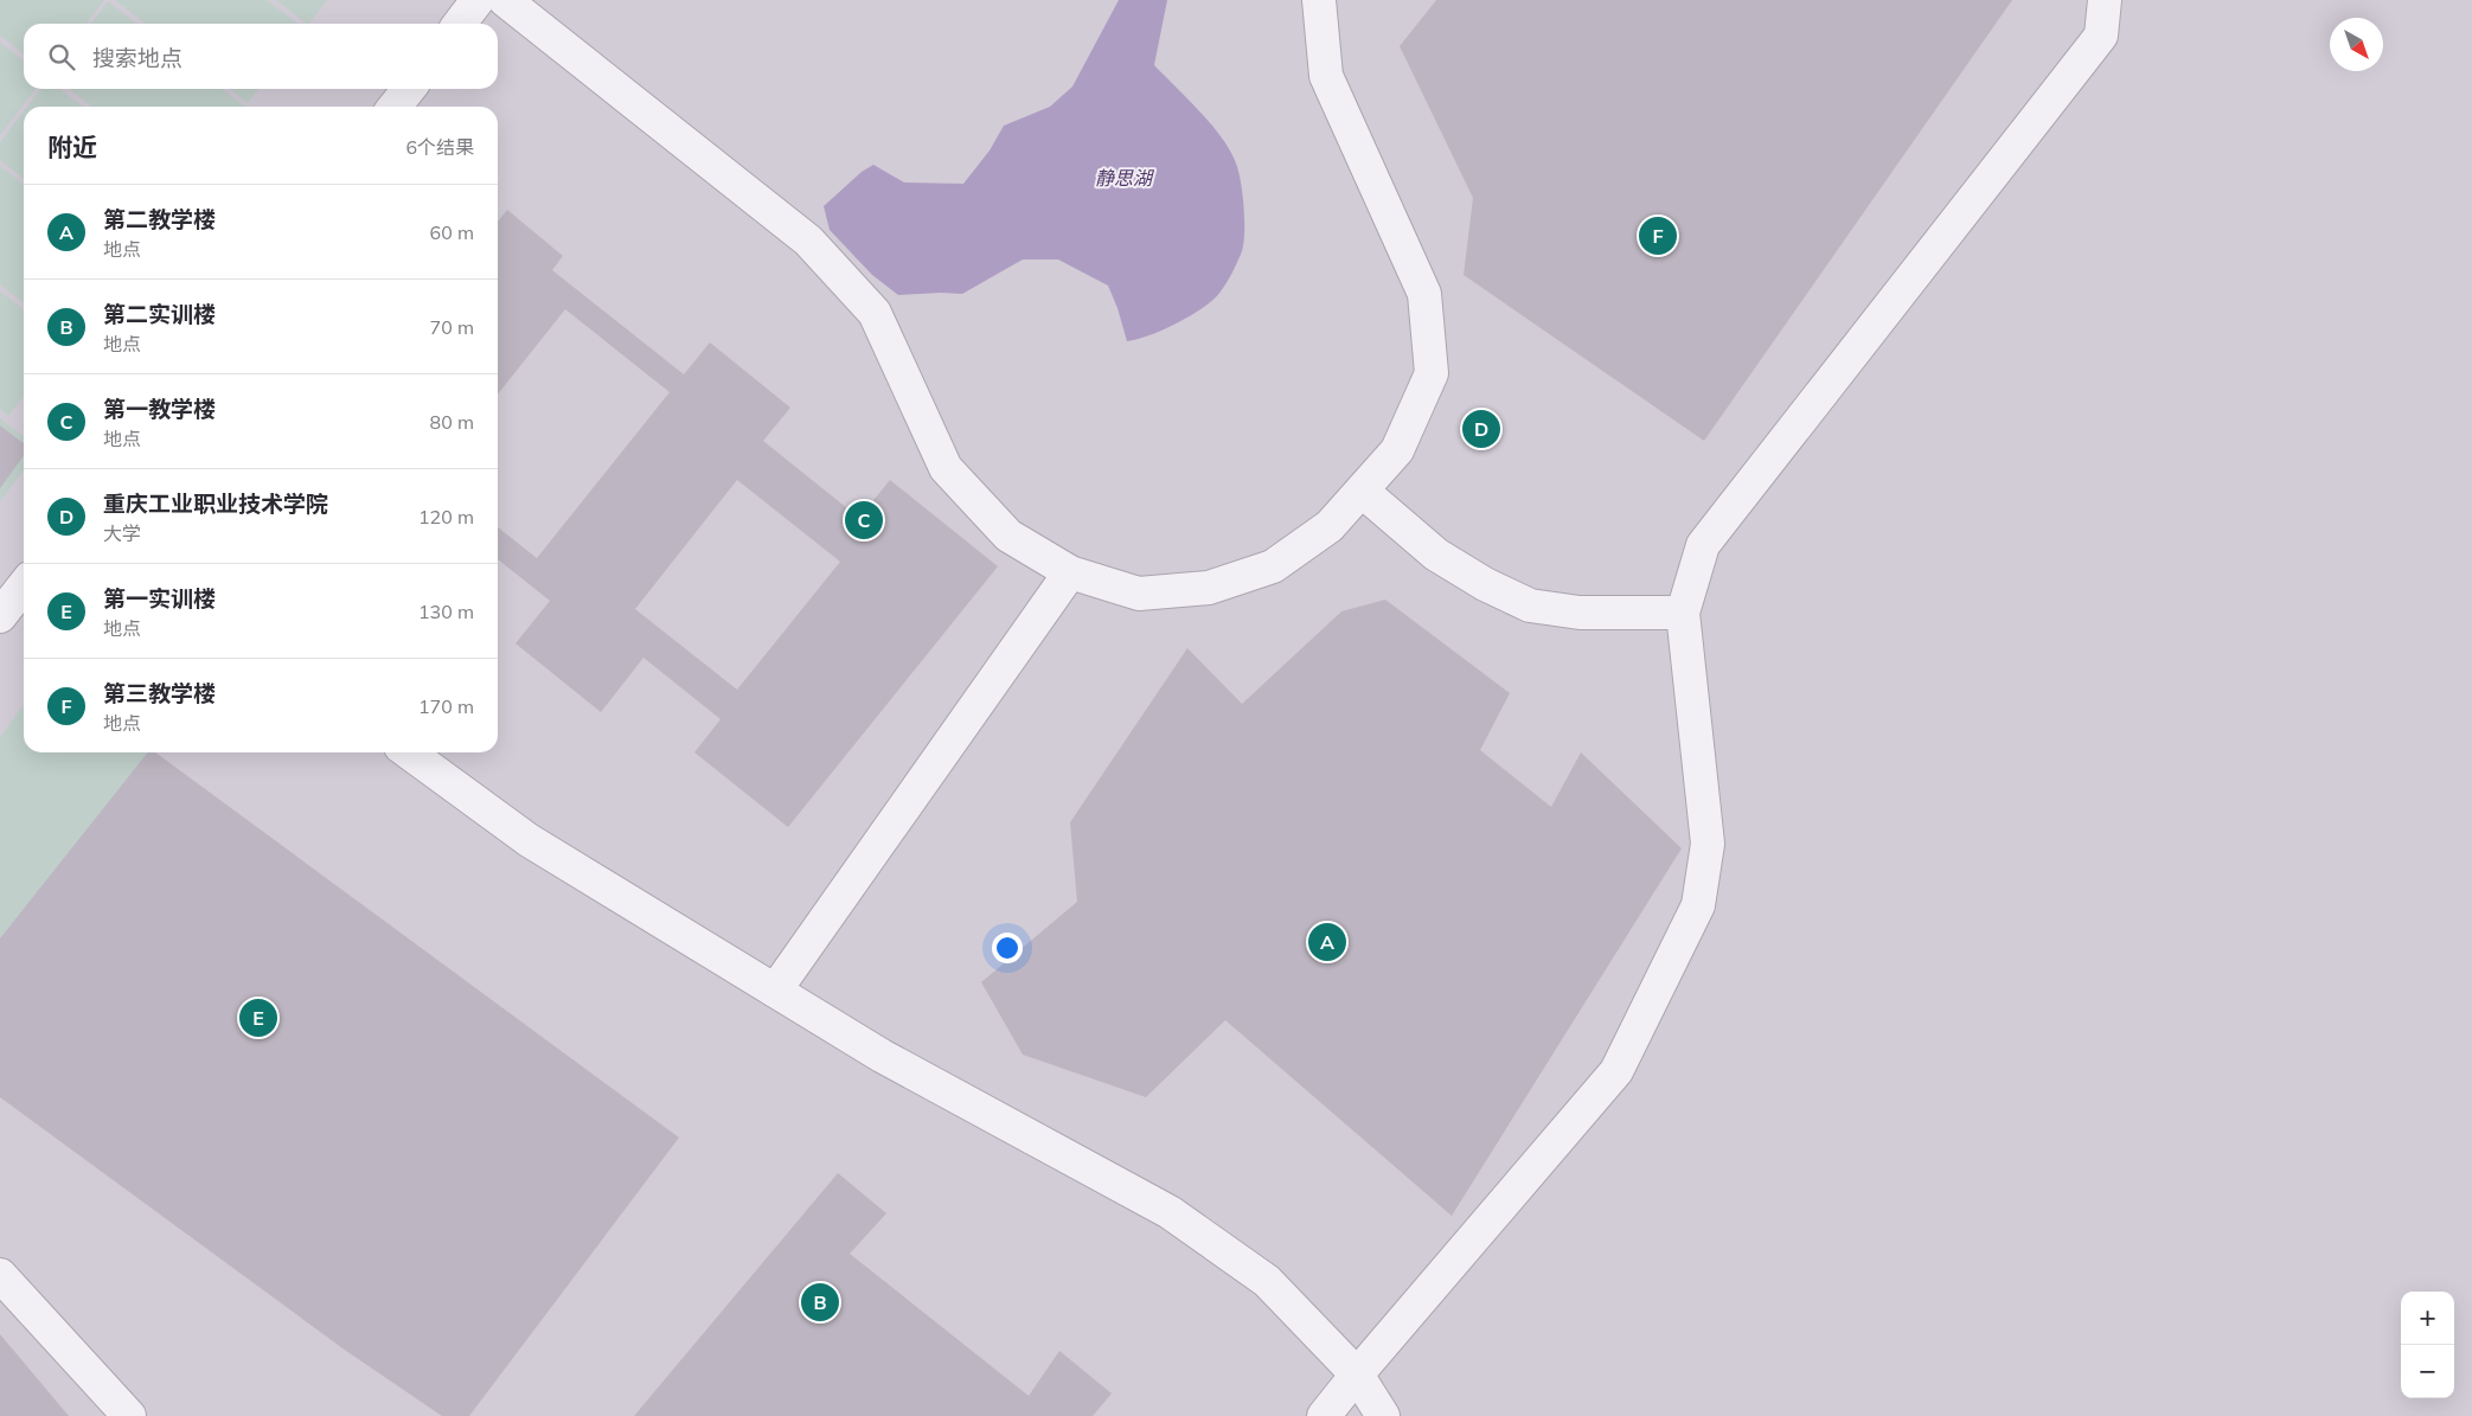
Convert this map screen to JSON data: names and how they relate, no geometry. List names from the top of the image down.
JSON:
{
  "water": ["静思湖"],
  "north": "bottom right",
  "page": {
    "search": "搜索地点",
    "heading": ["附近", "6个结果"],
    "list": [
      {
        "mark": "A",
        "name": "第二教学楼",
        "note": "地点",
        "value": "60 m"
      },
      {
        "mark": "B",
        "name": "第二实训楼",
        "note": "地点",
        "value": "70 m"
      },
      {
        "mark": "C",
        "name": "第一教学楼",
        "note": "地点",
        "value": "80 m"
      },
      {
        "mark": "D",
        "name": "重庆工业职业技术学院",
        "note": "大学",
        "value": "120 m"
      },
      {
        "mark": "E",
        "name": "第一实训楼",
        "note": "地点",
        "value": "130 m"
      },
      {
        "mark": "F",
        "name": "第三教学楼",
        "note": "地点",
        "value": "170 m"
      }
    ],
    "pins": [
      "F",
      "D",
      "C",
      "A",
      "E",
      "B"
    ],
    "map_buttons": ["+", "−"]
  }
}
